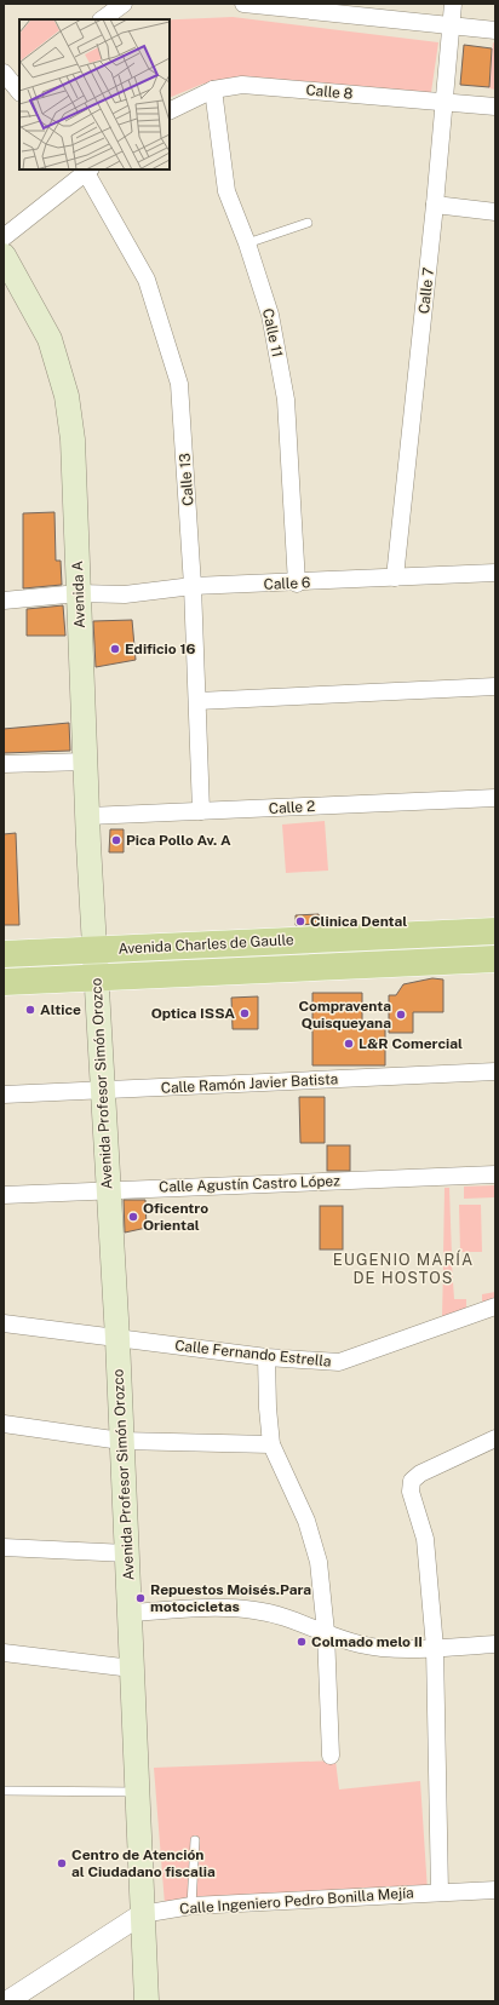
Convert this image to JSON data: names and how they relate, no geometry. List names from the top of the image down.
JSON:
{
  "streets": {
    "main road": ["Avenida A", "Avenida Charles de Gaulle", "Avenida Profesor Simón Orozco"],
    "street": [
      "Calle 8",
      "Calle 7",
      "Calle 11",
      "Calle 13",
      "Calle 6",
      "Calle 2",
      "Calle Ramón Javier Batista",
      "Calle Agustín Castro López",
      "Calle Fernando Estrella",
      "Calle Ingeniero Pedro Bonilla Mejía"
    ]
  },
  "crossings": [
    ["Calle 8", "Calle 7"],
    ["Calle 8", "Calle 11"],
    ["Calle 7", "Calle 6"],
    ["Calle 11", "Calle 6"],
    ["Calle 13", "Calle 6"],
    ["Calle 13", "Calle 2"],
    ["Calle 6", "Avenida A"],
    ["Avenida A", "Calle 2"],
    ["Avenida A", "Avenida Charles de Gaulle"],
    ["Avenida A", "Avenida Profesor Simón Orozco"],
    ["Avenida Charles de Gaulle", "Avenida Profesor Simón Orozco"],
    ["Avenida Profesor Simón Orozco", "Calle Ramón Javier Batista"],
    ["Avenida Profesor Simón Orozco", "Calle Agustín Castro López"],
    ["Avenida Profesor Simón Orozco", "Calle Fernando Estrella"],
    ["Avenida Profesor Simón Orozco", "Calle Ingeniero Pedro Bonilla Mejía"]
  ],
  "districts": ["EUGENIO MARÍA DE HOSTOS"],
  "places": [
    "Edificio 16",
    "Pica Pollo Av. A",
    "Clinica Dental",
    "Altice",
    "Optica ISSA",
    "Compraventa Quisqueyana",
    "L&R Comercial",
    "Oficentro Oriental",
    "Repuestos Moisés.Para motocicletas",
    "Colmado melo II",
    "Centro de Atención al Ciudadano fiscalia"
  ]
}
